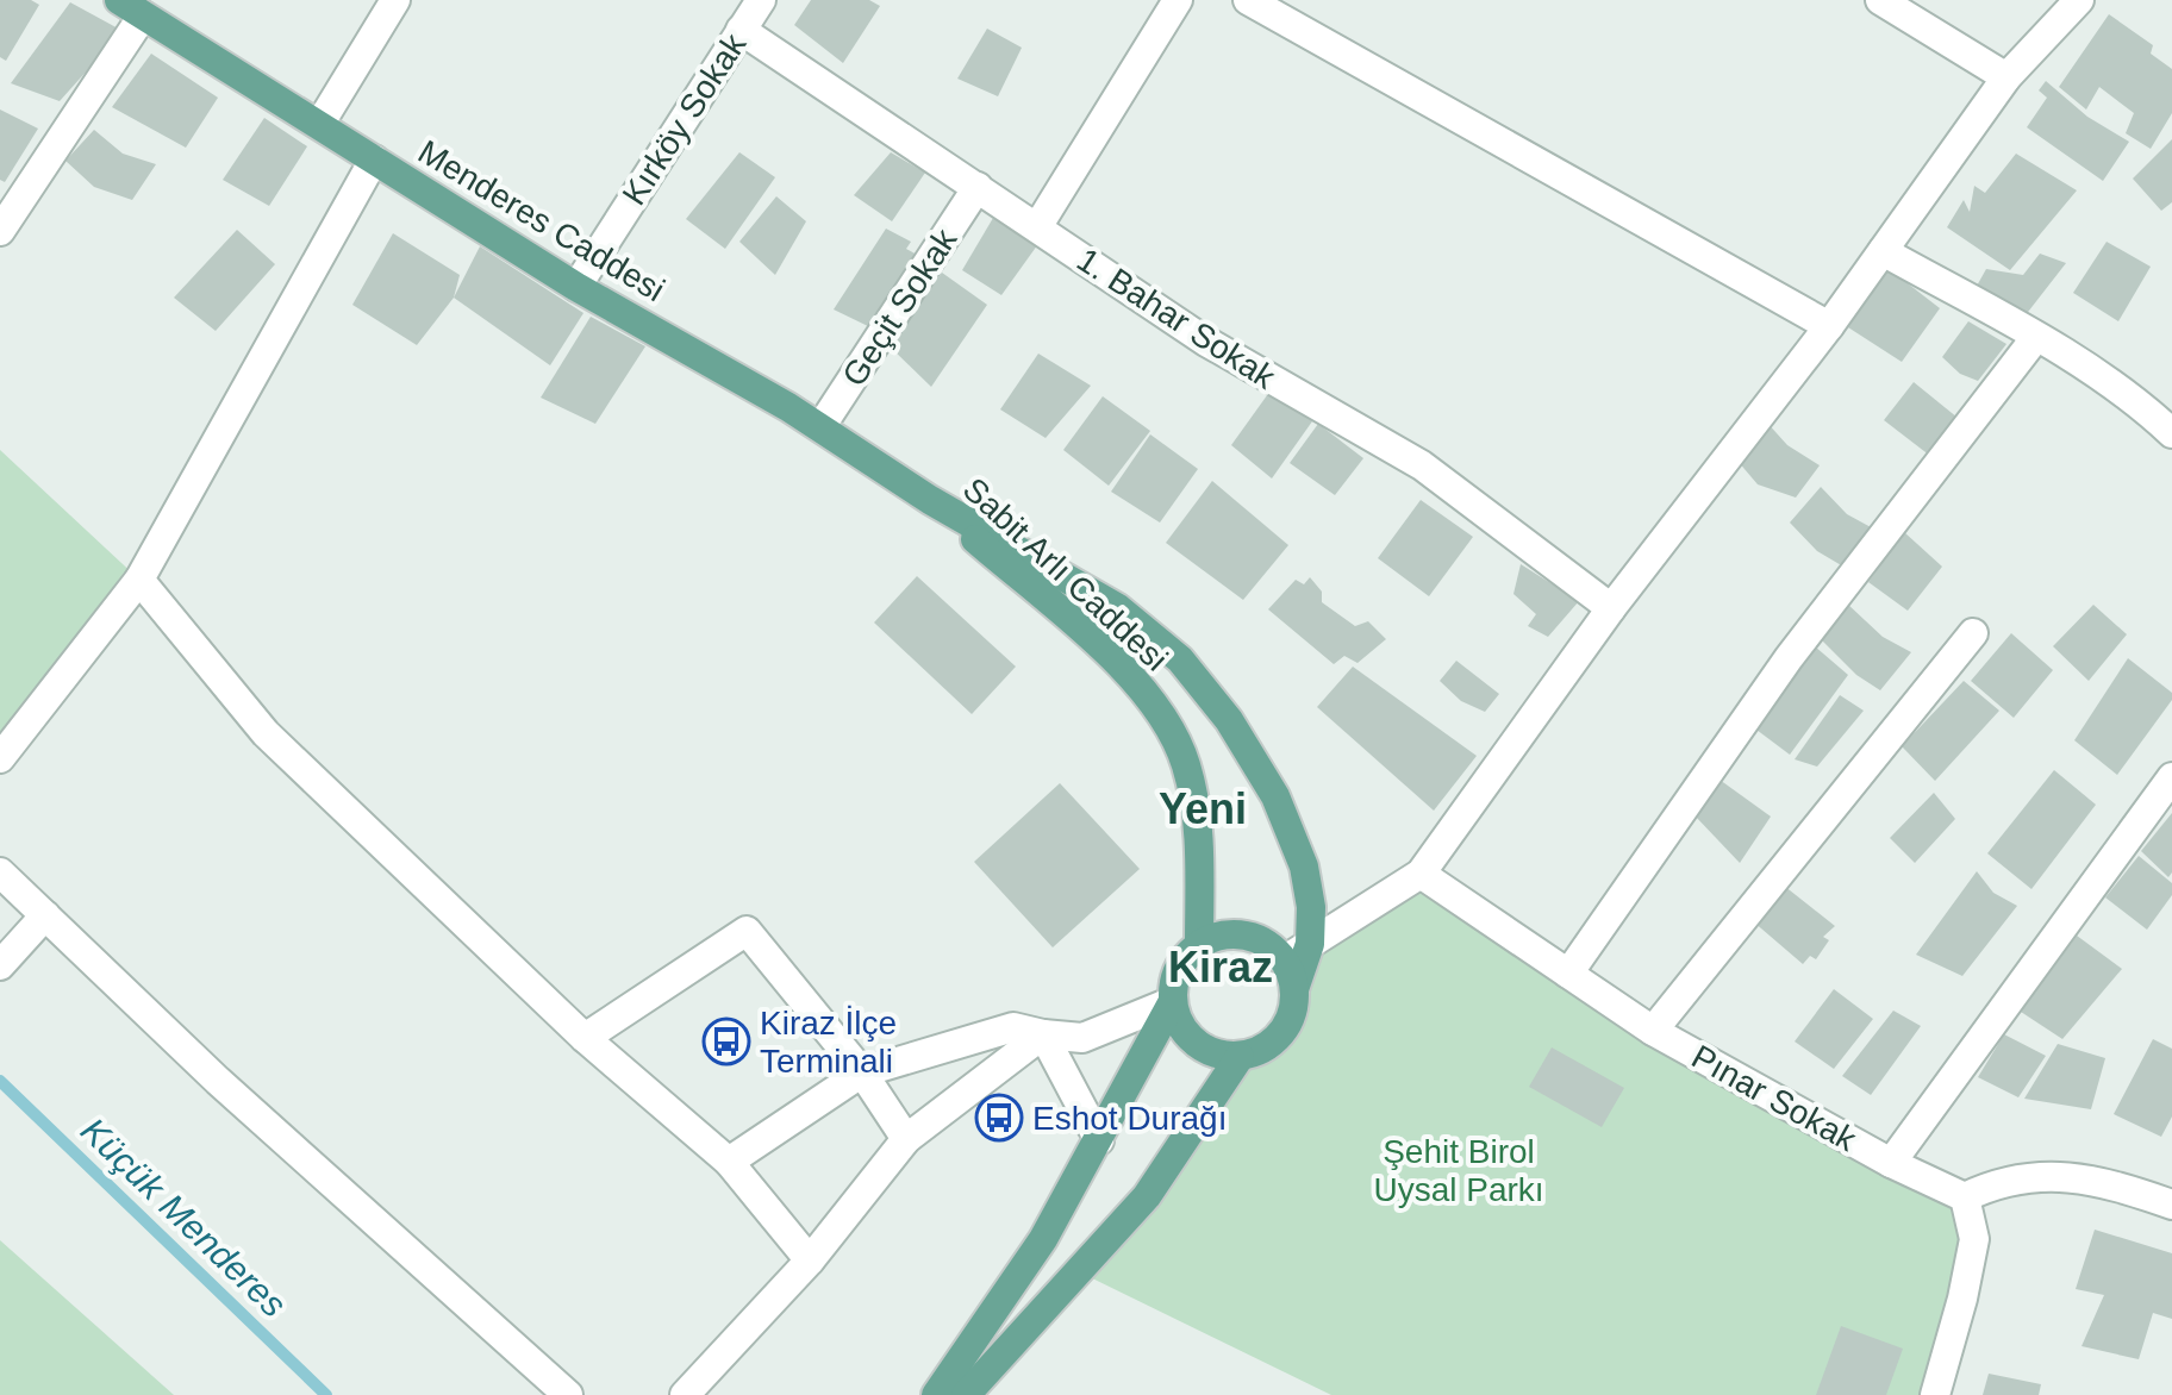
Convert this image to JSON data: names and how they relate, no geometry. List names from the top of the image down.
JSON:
{
  "streets": {
    "main road": ["Menderes Caddesi", "Sabit Arlı Caddesi"],
    "street": [
      "Kırköy Sokak",
      "Geçit Sokak",
      "1. Bahar Sokak",
      "Pınar Sokak"
    ]
  },
  "crossings": [
    ["Kırköy Sokak", "Menderes Caddesi"],
    ["Kırköy Sokak", "1. Bahar Sokak"],
    ["Menderes Caddesi", "Geçit Sokak"],
    ["Menderes Caddesi", "Sabit Arlı Caddesi"],
    ["Geçit Sokak", "1. Bahar Sokak"]
  ],
  "districts": ["Yeni", "Kiraz"],
  "water": ["Küçük Menderes"],
  "parks": ["Şehit Birol Uysal Parkı"],
  "places": {
    "bus stop": ["Kiraz İlçe Terminali", "Eshot Durağı"]
  }
}
